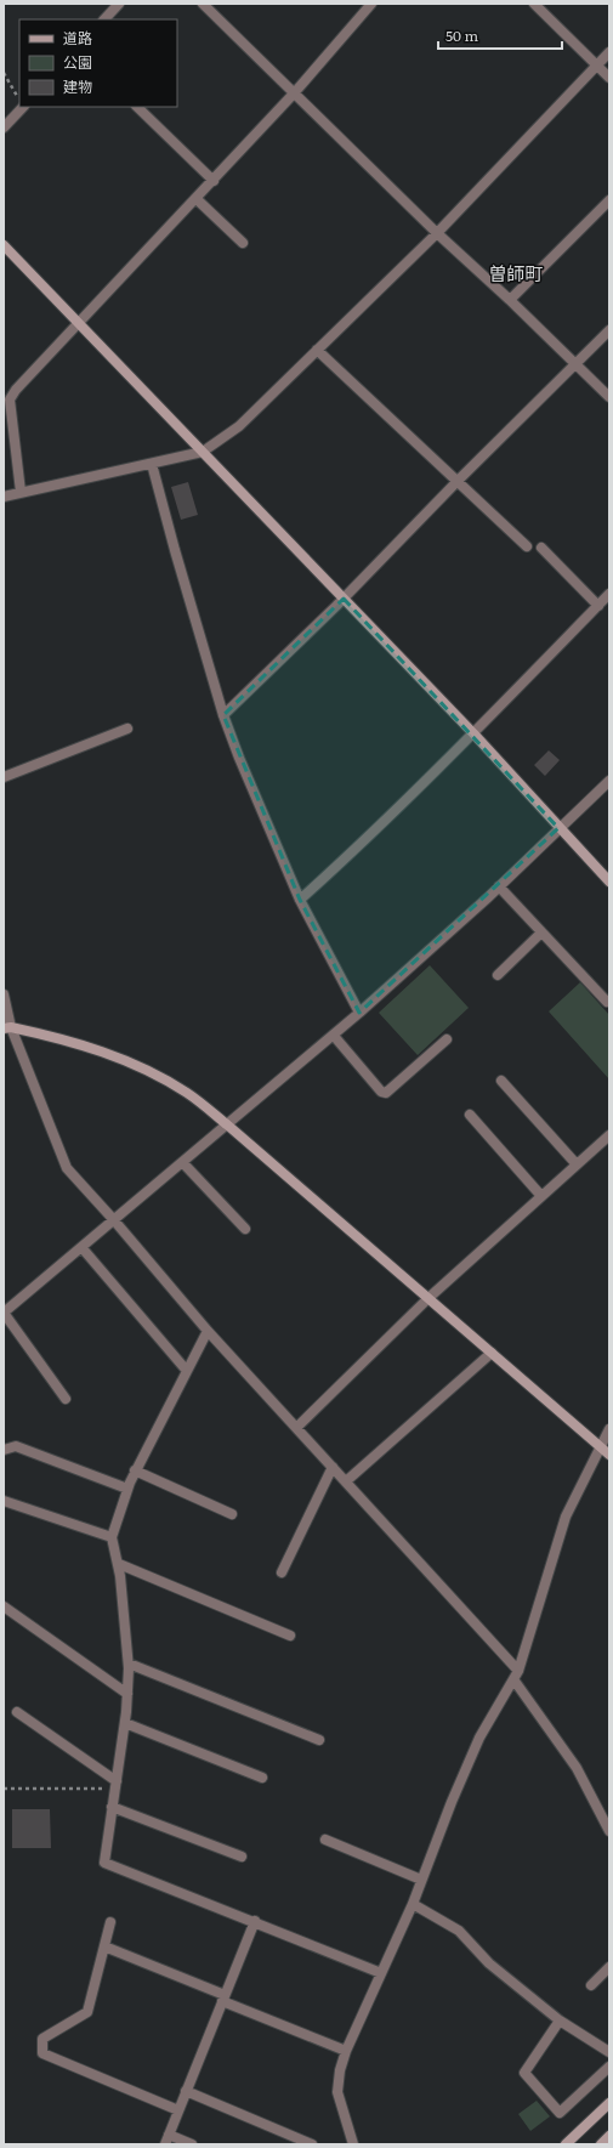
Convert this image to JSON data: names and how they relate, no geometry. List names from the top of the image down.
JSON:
{
  "districts": ["曽師町"],
  "legend": ["道路", "公園", "建物"],
  "scale_bar": "50 m"
}
